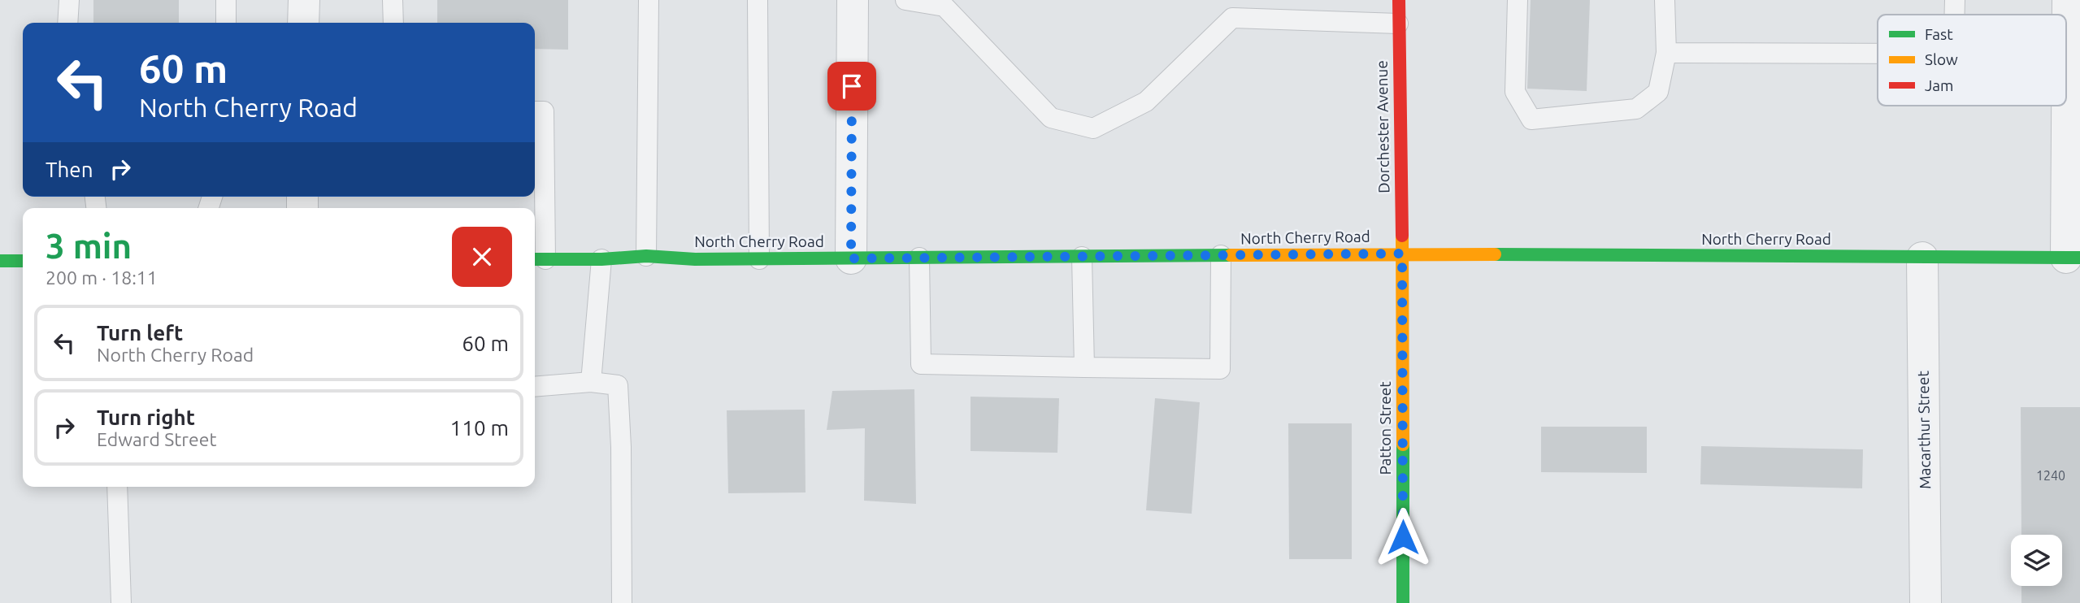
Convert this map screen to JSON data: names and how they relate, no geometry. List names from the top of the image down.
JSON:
{
  "streets": {
    "main road": ["Dorchester Avenue", "North Cherry Road", "Patton Street"],
    "street": ["Macarthur Street"]
  },
  "crossings": [
    ["Dorchester Avenue", "North Cherry Road"],
    ["Dorchester Avenue", "Patton Street"],
    ["North Cherry Road", "Patton Street"],
    ["North Cherry Road", "Macarthur Street"]
  ],
  "house_numbers": ["1240"],
  "legend": ["Fast", "Slow", "Jam"],
  "page": {
    "turn": ["60 m", "North Cherry Road"],
    "then": "Then",
    "heading": ["3 min", "200 m · 18:11"],
    "list": [
      {
        "name": "Turn left",
        "note": "North Cherry Road",
        "value": "60 m"
      },
      {
        "name": "Turn right",
        "note": "Edward Street",
        "value": "110 m"
      }
    ]
  }
}
